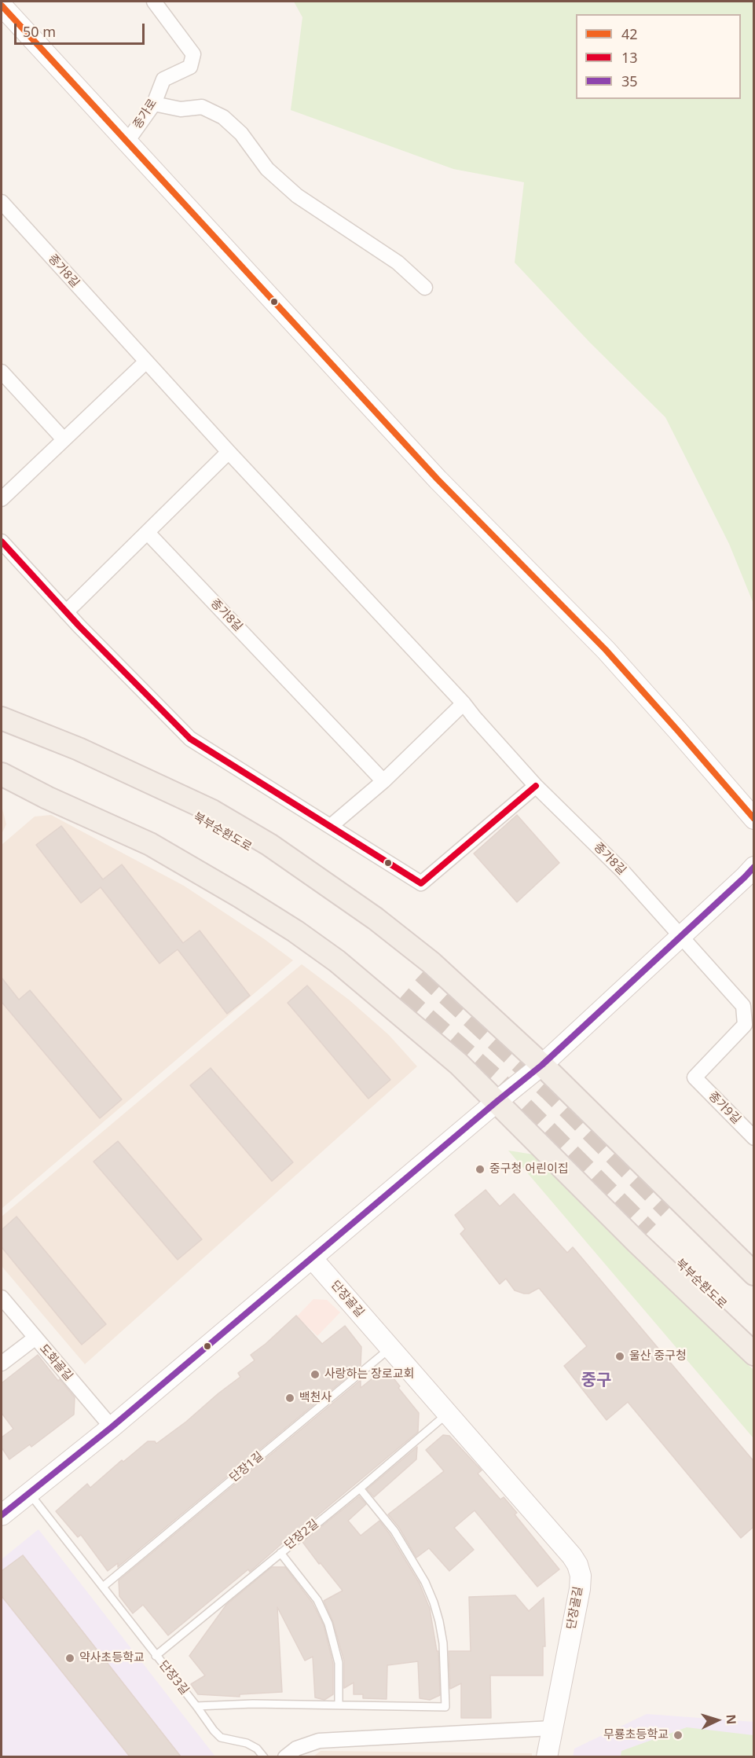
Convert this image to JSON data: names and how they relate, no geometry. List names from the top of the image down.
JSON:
{
  "streets": {
    "main road": ["종가로", "북부순환도로", "단장골길"],
    "street": ["종가8길", "종가9길", "도화골길"],
    "lane": ["단장1길", "단장2길", "단장3길"]
  },
  "crossings": [
    ["종가8길", "종가9길"],
    ["단장골길", "단장1길"],
    ["단장골길", "단장2길"],
    ["단장1길", "단장3길"],
    ["단장2길", "단장3길"]
  ],
  "districts": ["중구"],
  "places": [
    "중구청 어린이집",
    "울산 중구청",
    "사랑하는 장로교회",
    "백천사",
    "약사초등학교",
    "무룡초등학교"
  ],
  "lines": ["transit line 42", "transit line 13", "transit line 35"],
  "legend": ["42", "13", "35"],
  "scale_bar": "50 m",
  "north": "right"
}
